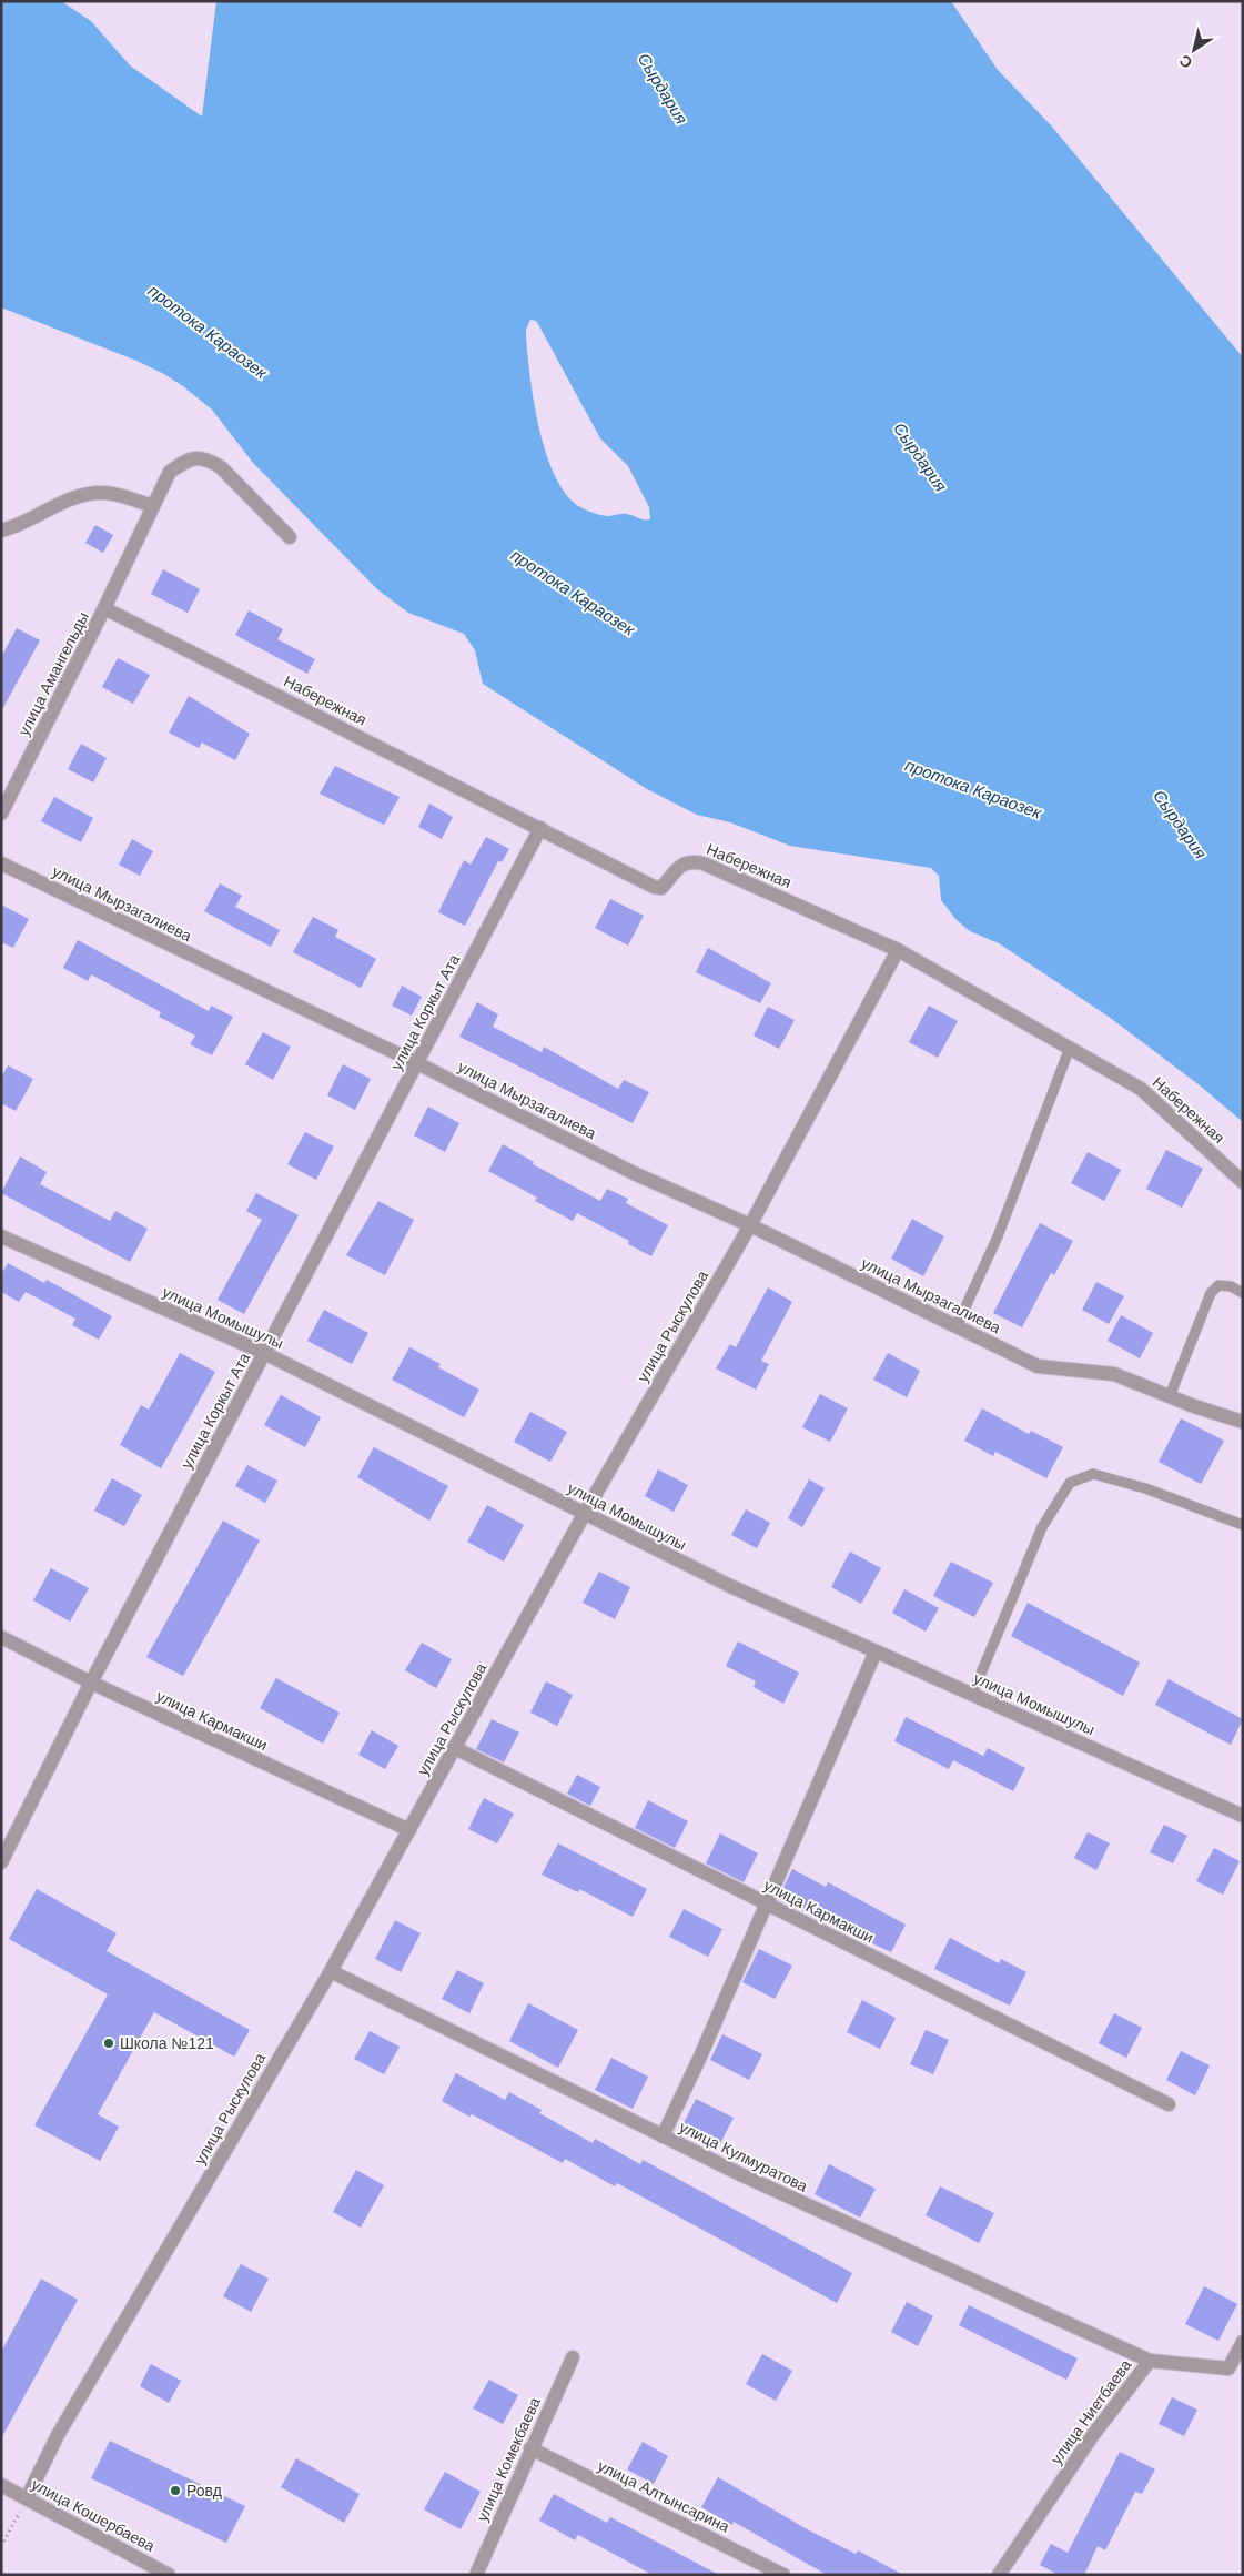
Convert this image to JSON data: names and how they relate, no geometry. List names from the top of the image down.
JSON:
{
  "streets": {
    "street": [
      "улица Амангельды",
      "Набережная",
      "улица Мырзагалиева",
      "улица Коркыт Ата",
      "улица Момышулы",
      "улица Рыскулова",
      "улица Кармакши",
      "улица Кулмуратова",
      "улица Ниетбаева",
      "улица Комекбаева",
      "улица Алтынсарина",
      "улица Кошербаева"
    ]
  },
  "crossings": [
    ["улица Амангельды", "Набережная"],
    ["Набережная", "улица Коркыт Ата"],
    ["Набережная", "улица Рыскулова"],
    ["улица Мырзагалиева", "улица Коркыт Ата"],
    ["улица Мырзагалиева", "улица Рыскулова"],
    ["улица Коркыт Ата", "улица Момышулы"],
    ["улица Коркыт Ата", "улица Кармакши"],
    ["улица Момышулы", "улица Рыскулова"],
    ["улица Рыскулова", "улица Кармакши"],
    ["улица Рыскулова", "улица Кулмуратова"],
    ["улица Рыскулова", "улица Кошербаева"],
    ["улица Кулмуратова", "улица Ниетбаева"],
    ["улица Комекбаева", "улица Алтынсарина"]
  ],
  "water": ["Сырдария", "протока Караозек"],
  "places": ["Школа №121", "Ровд"],
  "north": "bottom left"
}
